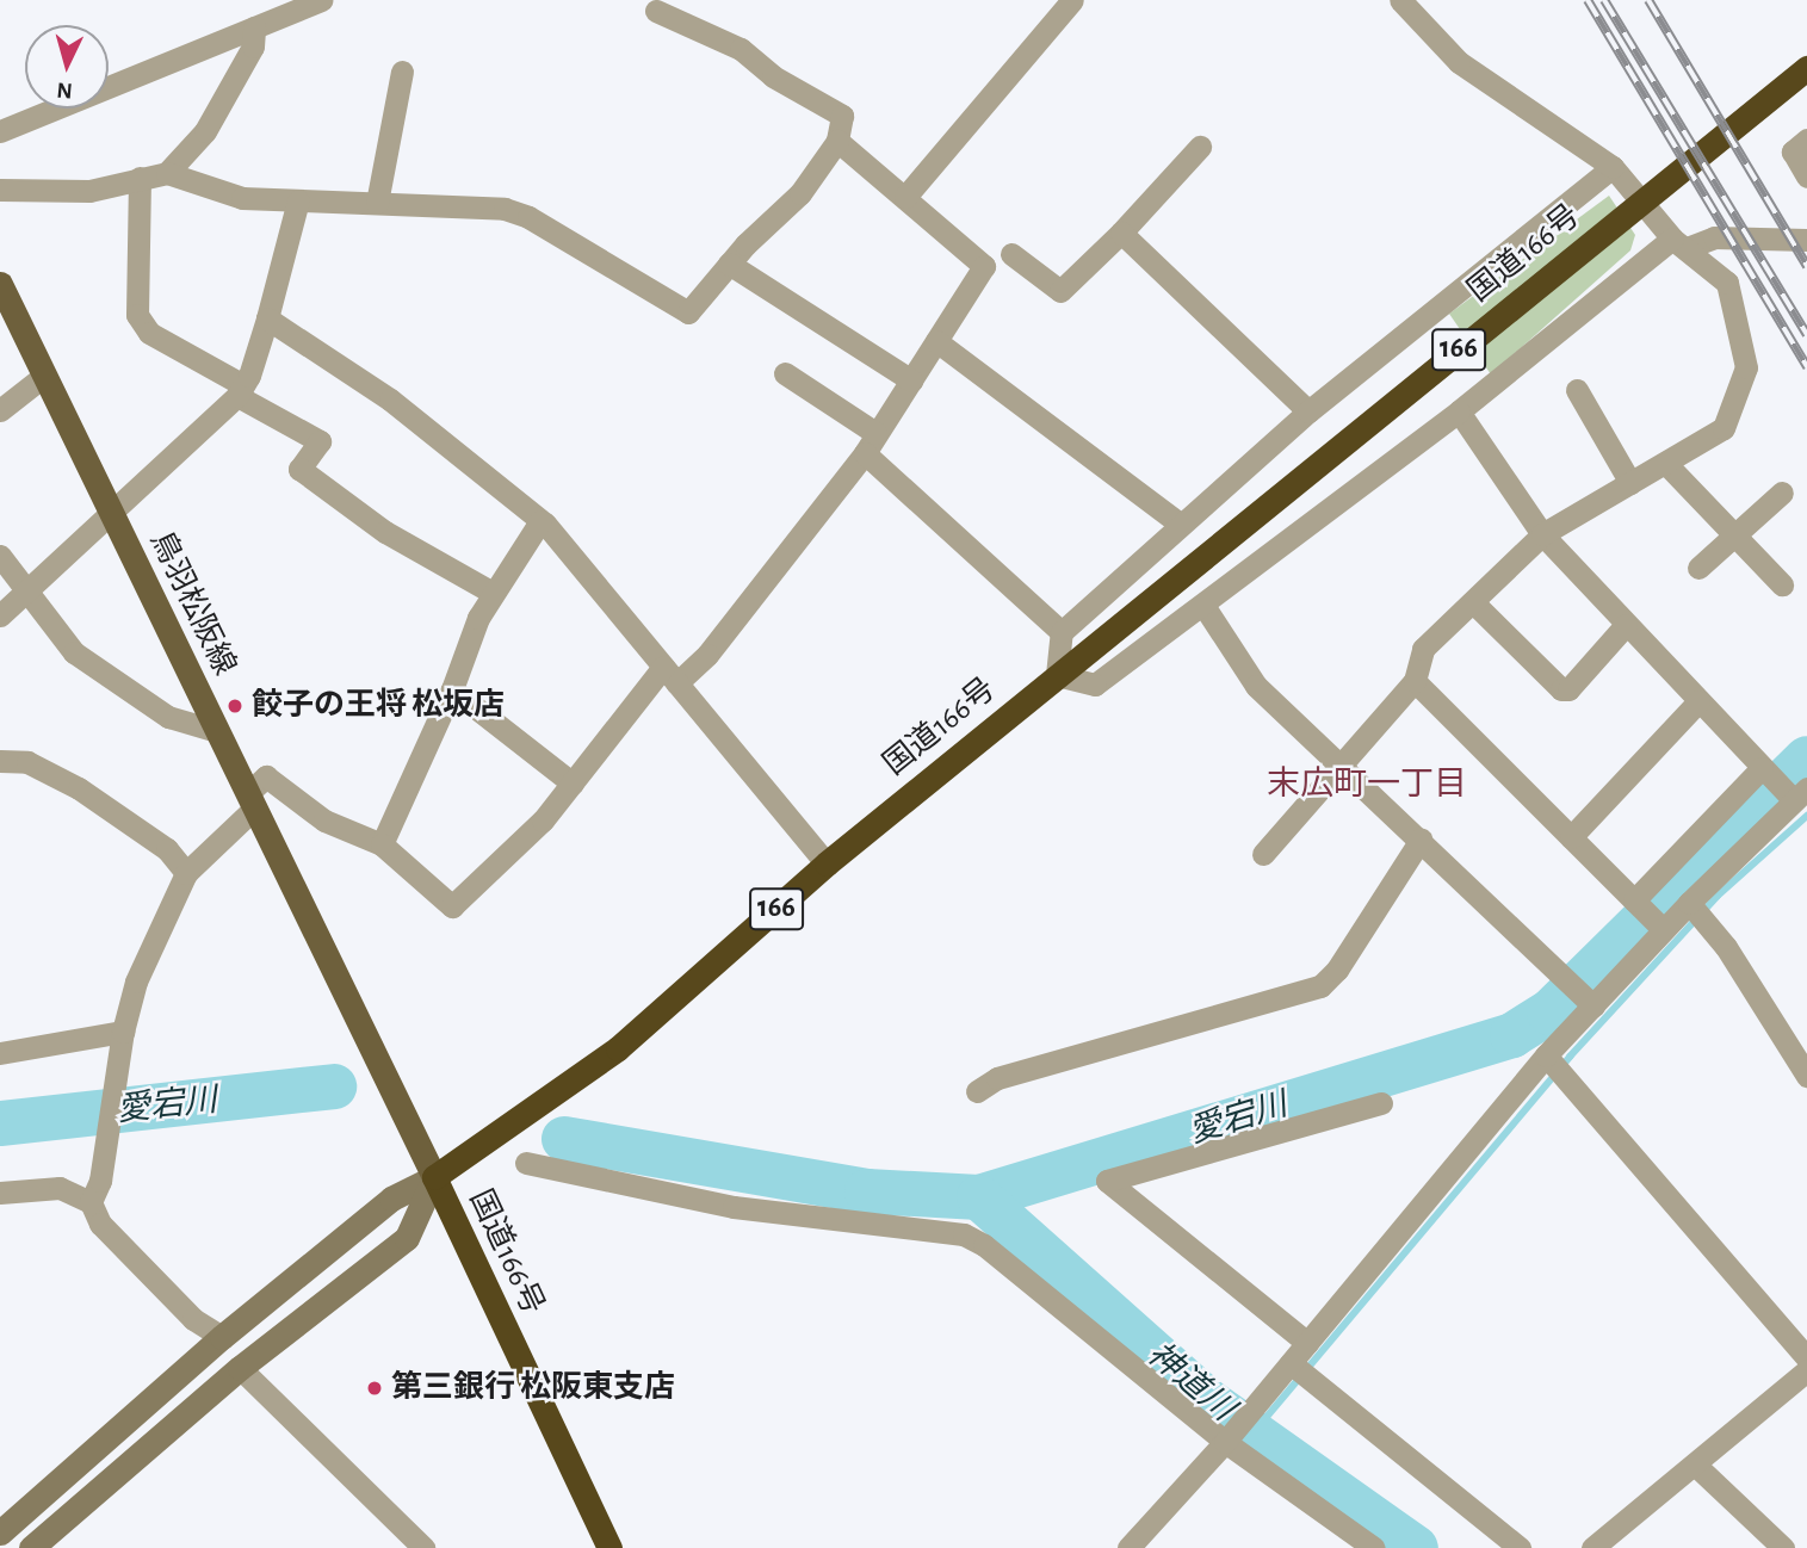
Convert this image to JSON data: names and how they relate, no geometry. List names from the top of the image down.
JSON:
{
  "streets": {
    "highway": ["国道166号", "166"],
    "main road": ["鳥羽松阪線"]
  },
  "crossings": [
    ["国道166号", "鳥羽松阪線"]
  ],
  "districts": ["末広町一丁目"],
  "water": ["愛宕川", "神道川"],
  "places": ["餃子の王将 松坂店", "第三銀行 松阪東支店"],
  "north": "bottom"
}
